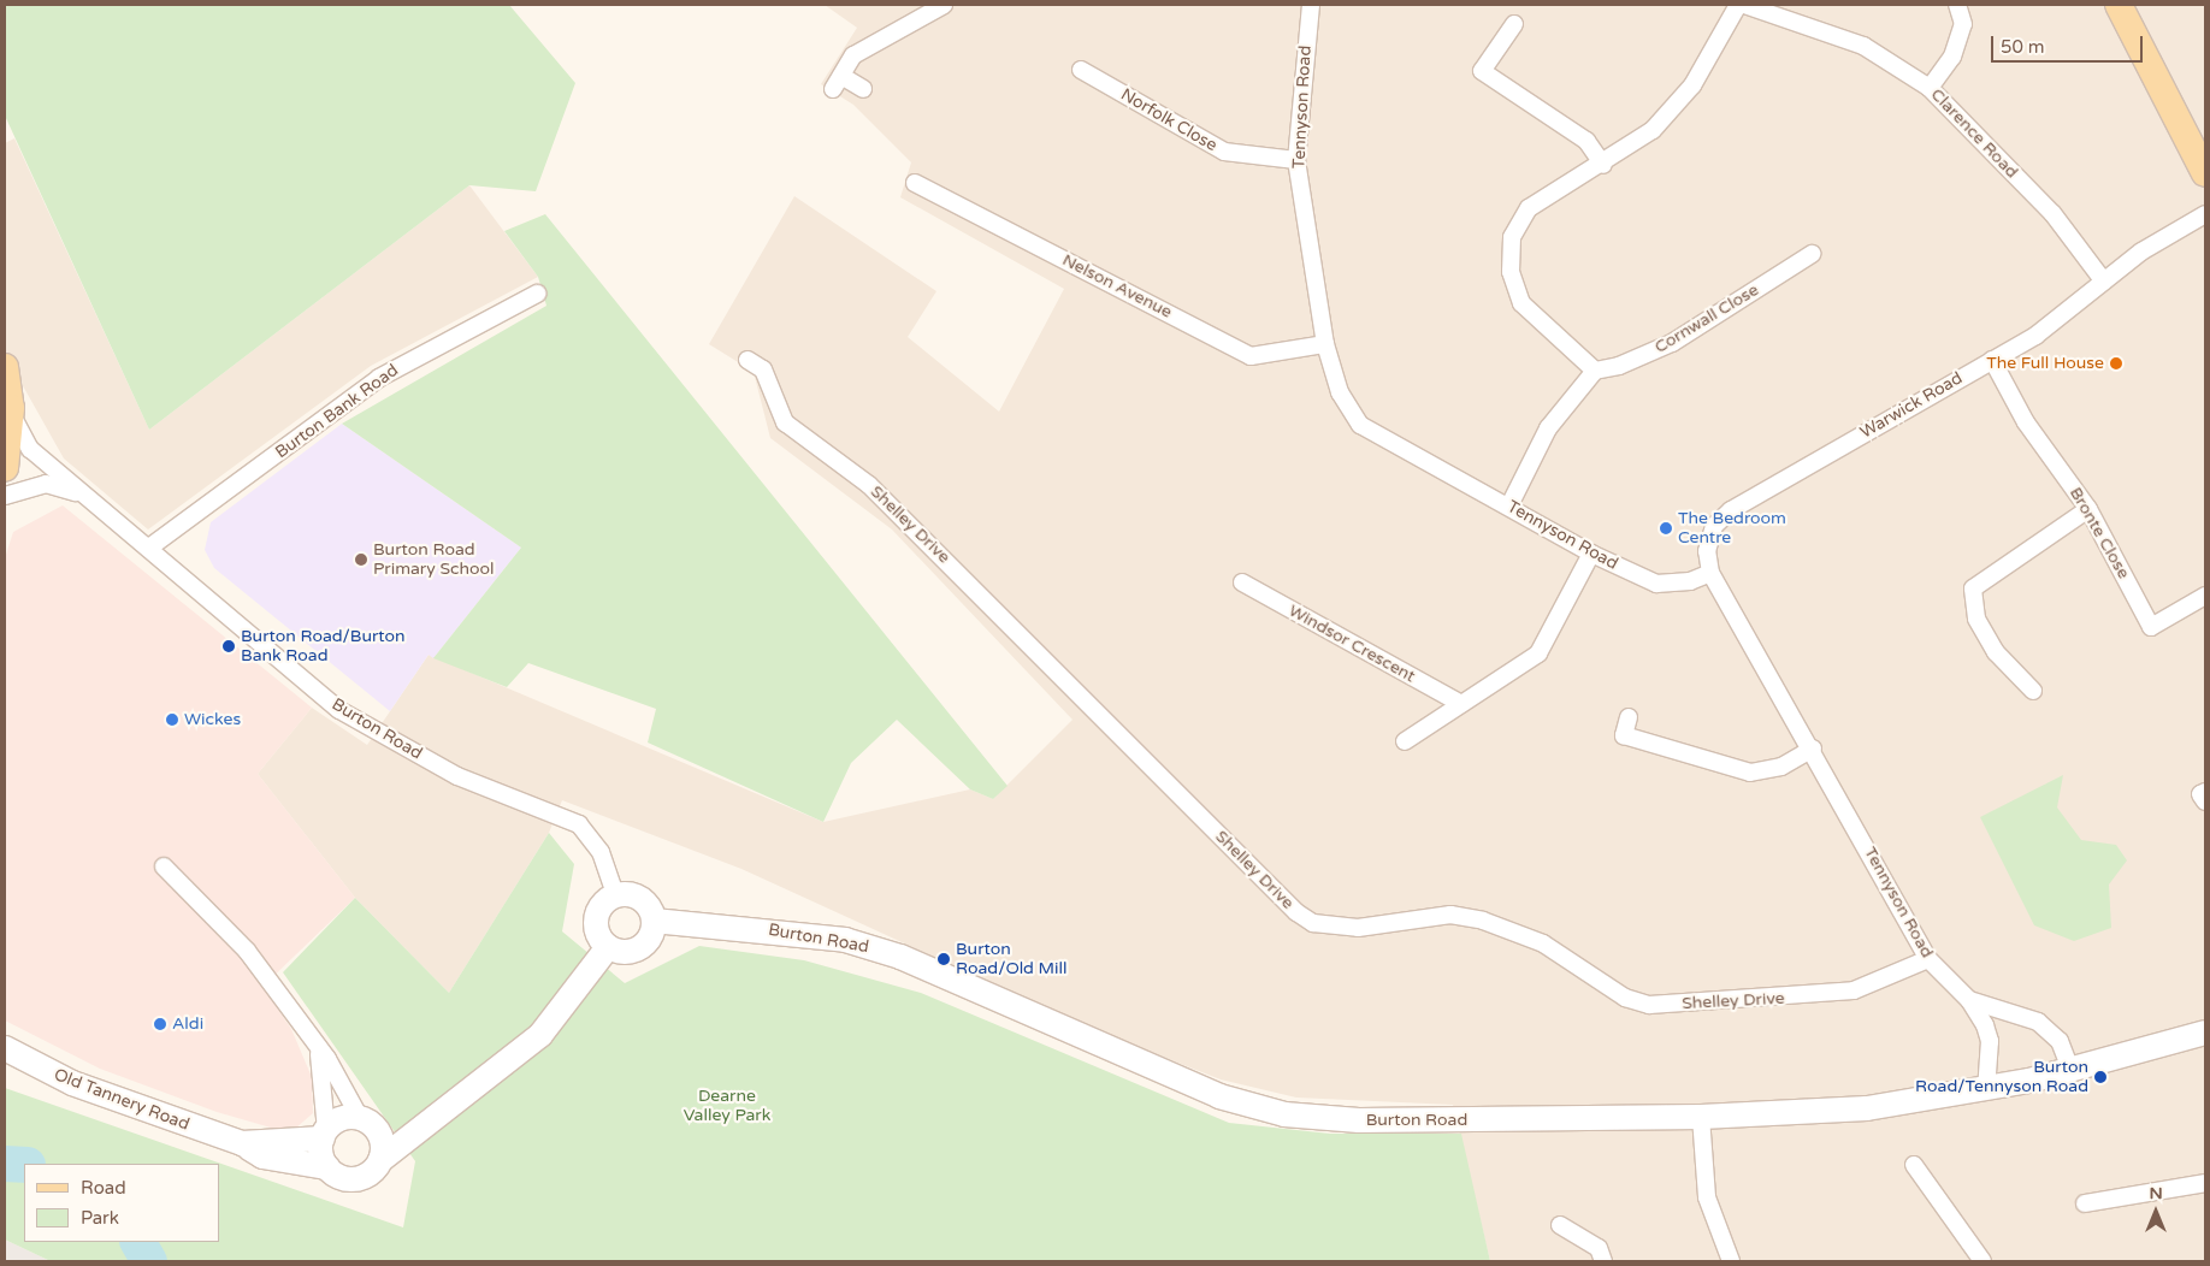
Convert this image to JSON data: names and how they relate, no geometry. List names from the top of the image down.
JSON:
{
  "streets": {
    "street": [
      "Tennyson Road",
      "Norfolk Close",
      "Clarence Road",
      "Nelson Avenue",
      "Cornwall Close",
      "Warwick Road",
      "Burton Bank Road",
      "Shelley Drive",
      "Bronte Close",
      "Windsor Crescent",
      "Burton Road",
      "Old Tannery Road"
    ]
  },
  "crossings": [
    ["Tennyson Road", "Norfolk Close"],
    ["Tennyson Road", "Nelson Avenue"],
    ["Tennyson Road", "Warwick Road"],
    ["Tennyson Road", "Shelley Drive"],
    ["Tennyson Road", "Burton Road"],
    ["Clarence Road", "Warwick Road"],
    ["Warwick Road", "Bronte Close"],
    ["Burton Bank Road", "Burton Road"],
    ["Burton Road", "Old Tannery Road"]
  ],
  "parks": ["Dearne Valley Park"],
  "places": [
    "The Full House",
    "The Bedroom Centre",
    "Burton Road Primary School",
    "Burton Road/Burton Bank Road",
    "Wickes",
    "Burton Road/Old Mill",
    "Aldi",
    "Burton Road/Tennyson Road"
  ],
  "legend": ["Road", "Park"],
  "scale_bar": "50 m",
  "north": "top"
}
